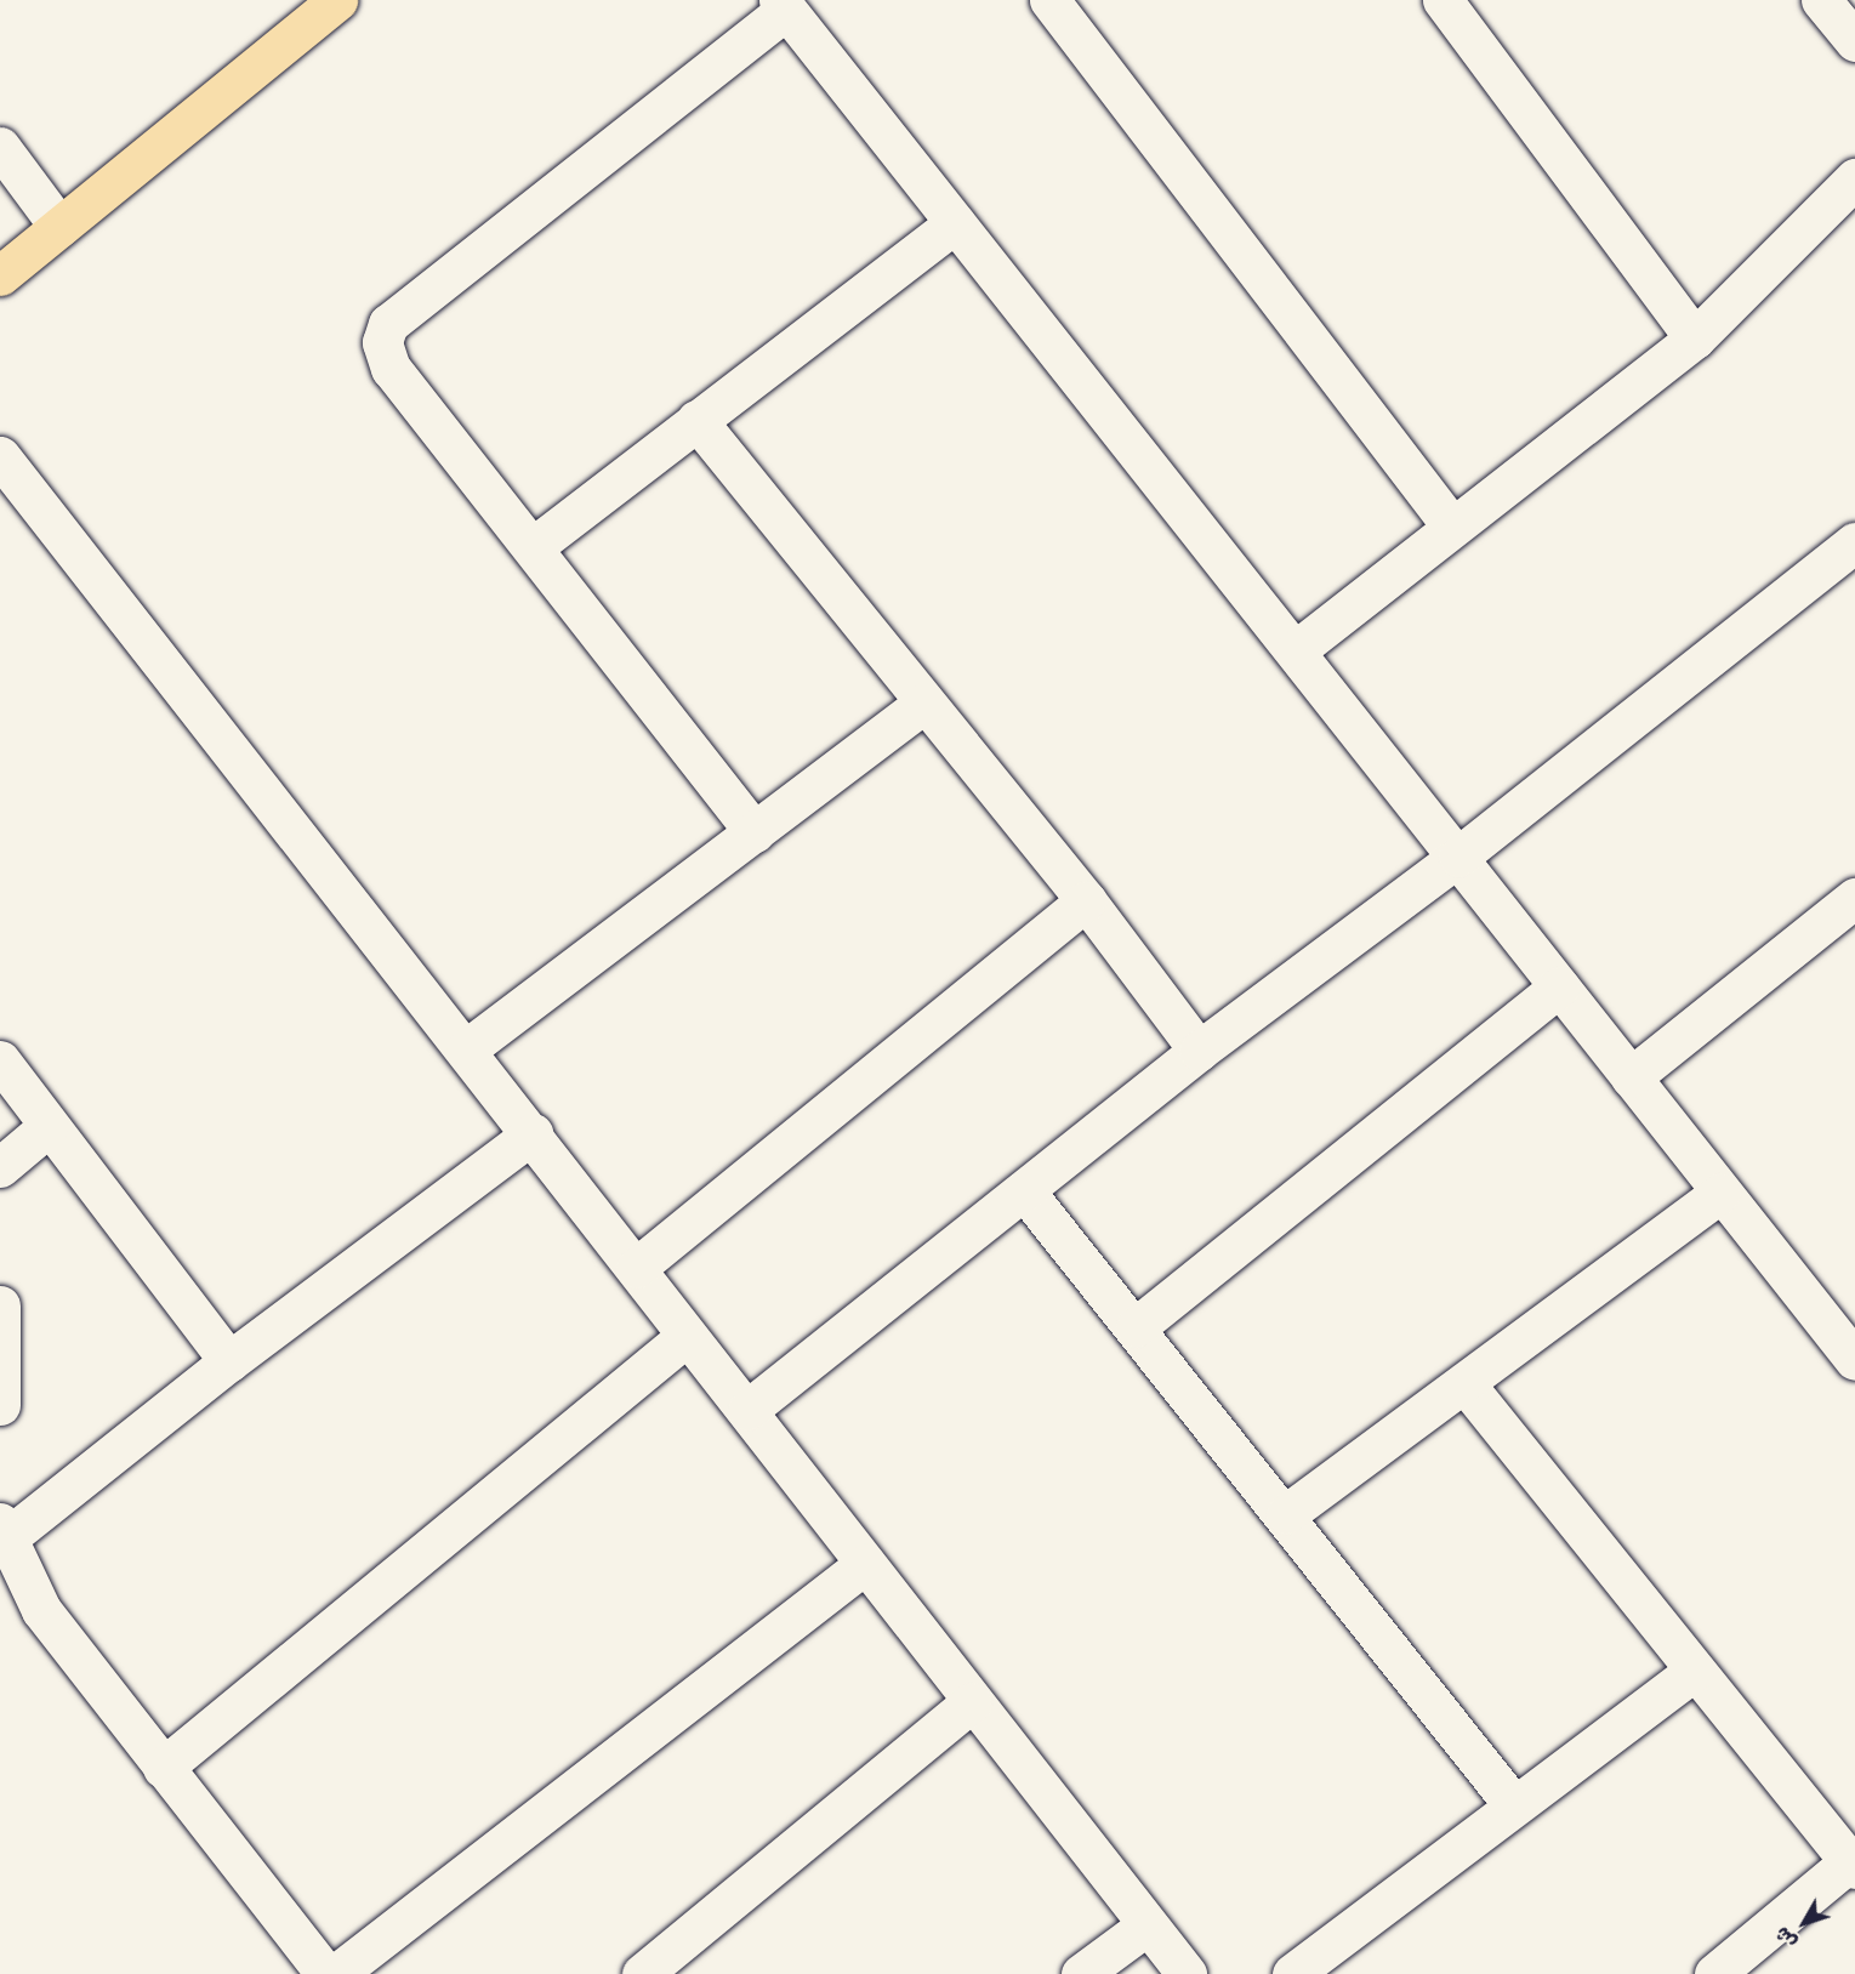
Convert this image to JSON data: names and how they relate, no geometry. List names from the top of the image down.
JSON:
{
  "north": "bottom left"
}
